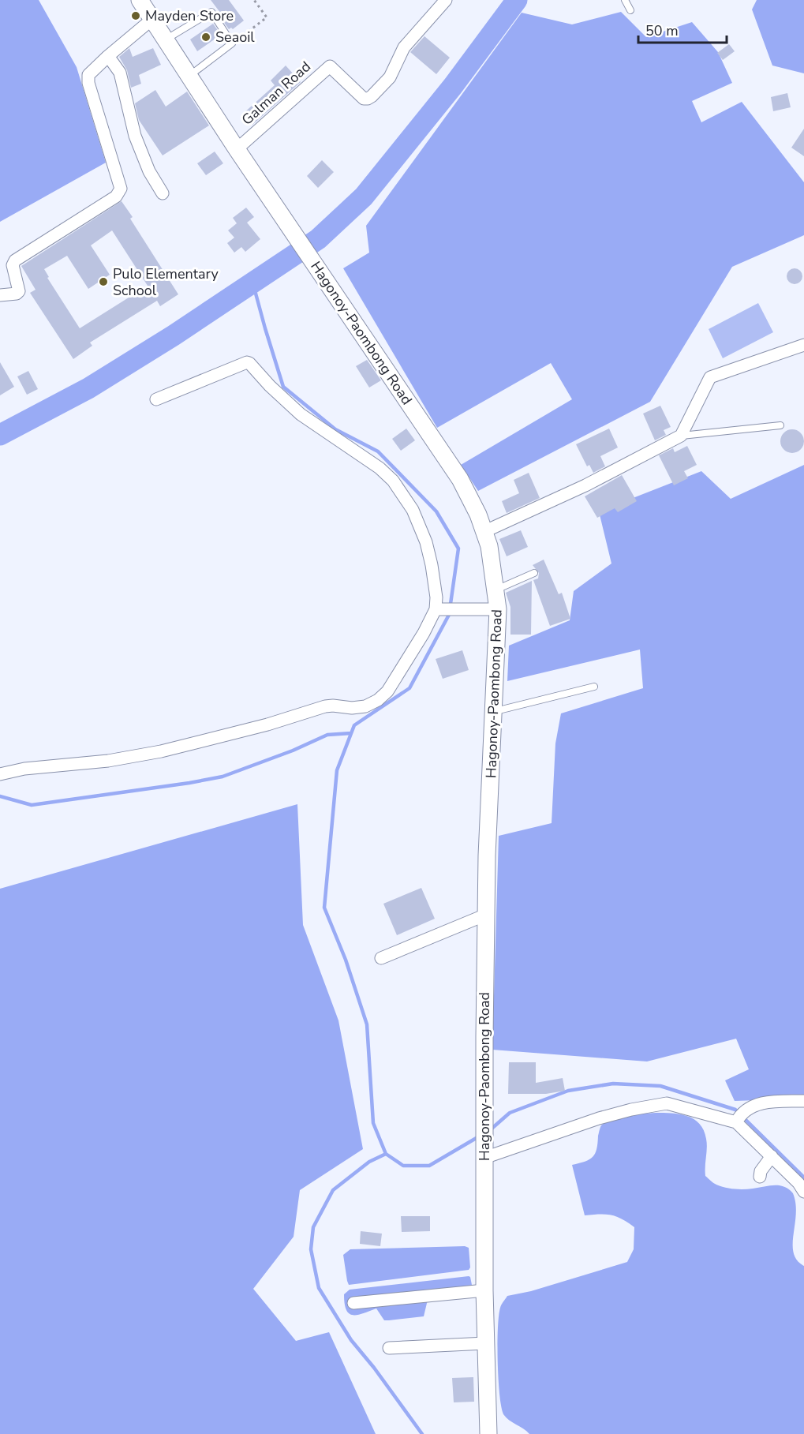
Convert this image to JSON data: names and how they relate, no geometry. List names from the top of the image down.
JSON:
{
  "streets": {
    "main road": ["Hagonoy-Paombong Road"],
    "street": ["Galman Road"]
  },
  "crossings": [
    ["Galman Road", "Hagonoy-Paombong Road"]
  ],
  "places": ["Mayden Store", "Seaoil", "Pulo Elementary School"],
  "scale_bar": "50 m"
}
